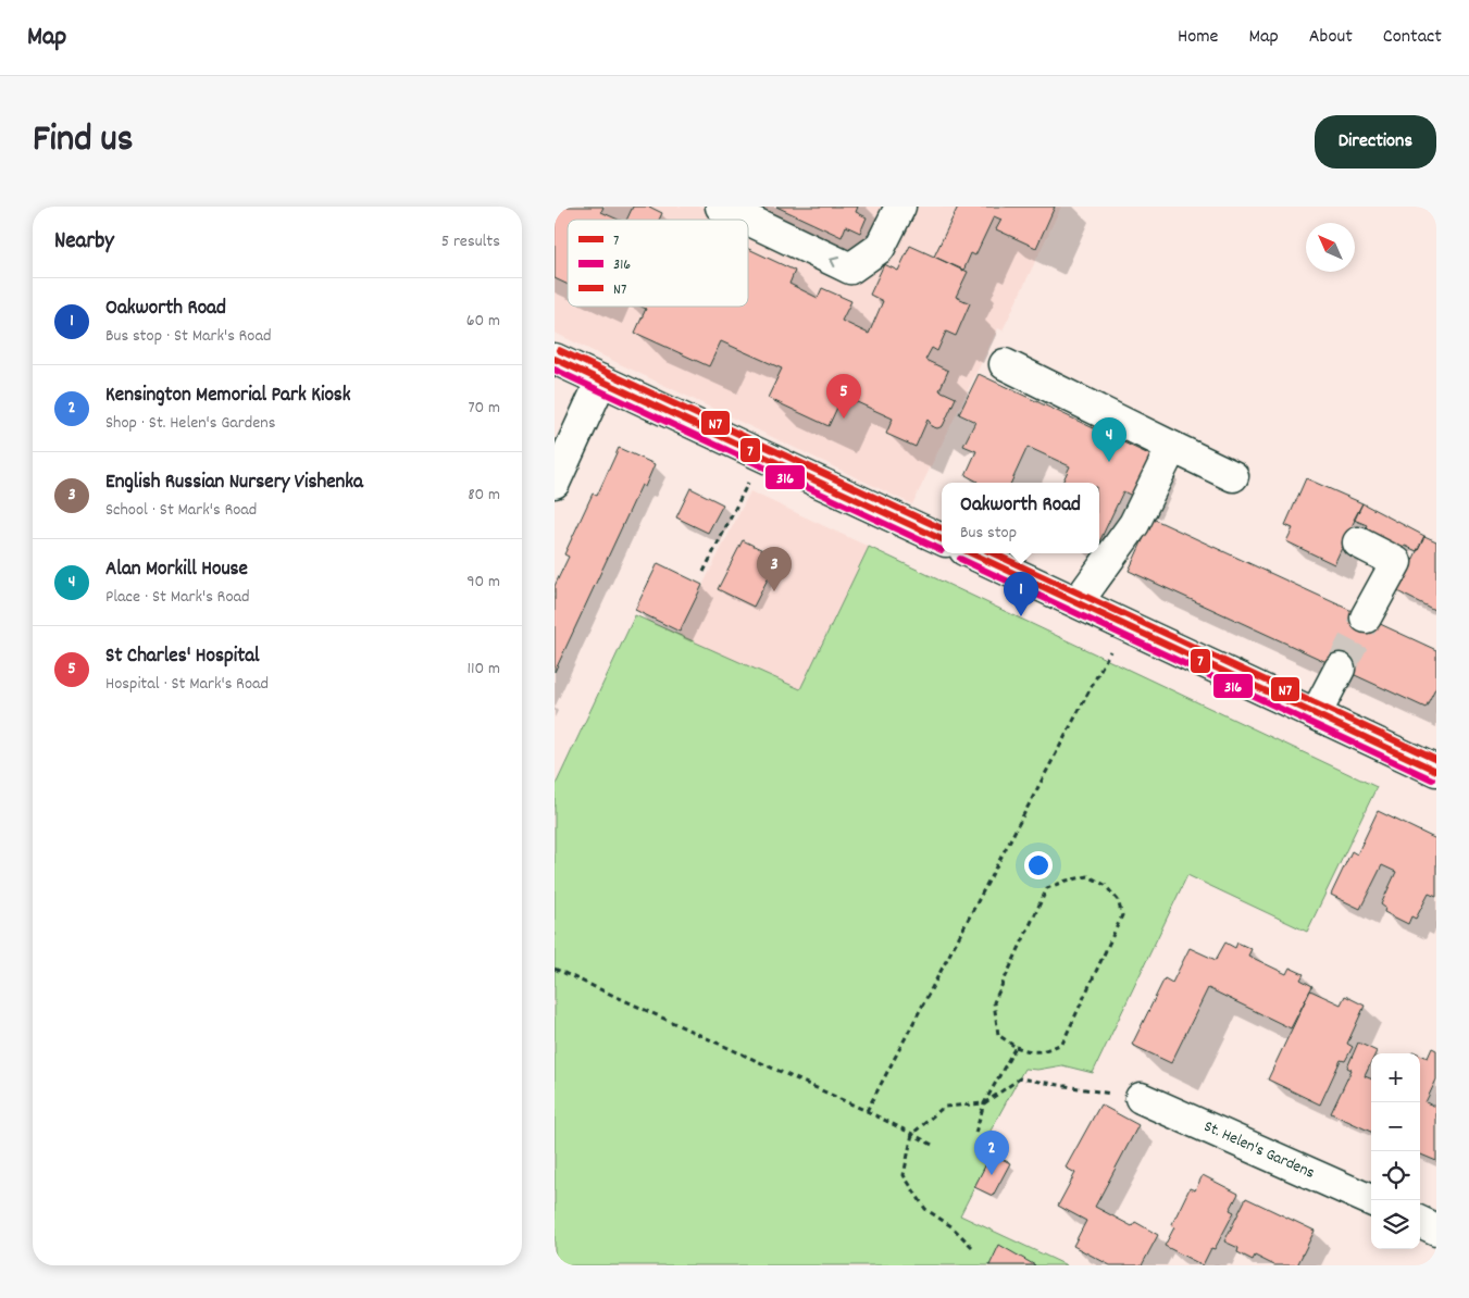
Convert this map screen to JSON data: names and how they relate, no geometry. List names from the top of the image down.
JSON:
{
  "streets": {
    "street": ["St. Helen's Gardens"]
  },
  "lines": ["transit line N7", "transit line 7", "transit line 316"],
  "legend": ["7", "316", "N7"],
  "north": "top left",
  "page": {
    "header": "Map",
    "nav": [
      "Home",
      "Map",
      "About",
      "Contact"
    ],
    "title": "Find us",
    "buttons": "Directions",
    "heading": ["Nearby", "5 results"],
    "list": [
      {
        "mark": "1",
        "name": "Oakworth Road",
        "note": "Bus stop · St Mark's Road",
        "value": "60 m"
      },
      {
        "mark": "2",
        "name": "Kensington Memorial Park Kiosk",
        "note": "Shop · St. Helen's Gardens",
        "value": "70 m"
      },
      {
        "mark": "3",
        "name": "English Russian Nursery Vishenka",
        "note": "School · St Mark's Road",
        "value": "80 m"
      },
      {
        "mark": "4",
        "name": "Alan Morkill House",
        "note": "Place · St Mark's Road",
        "value": "90 m"
      },
      {
        "mark": "5",
        "name": "St Charles' Hospital",
        "note": "Hospital · St Mark's Road",
        "value": "110 m"
      }
    ],
    "pins": [
      "5",
      "4",
      "3",
      "1",
      "2"
    ],
    "popup": ["Oakworth Road", "Bus stop"],
    "map_buttons": ["+", "−"]
  }
}
